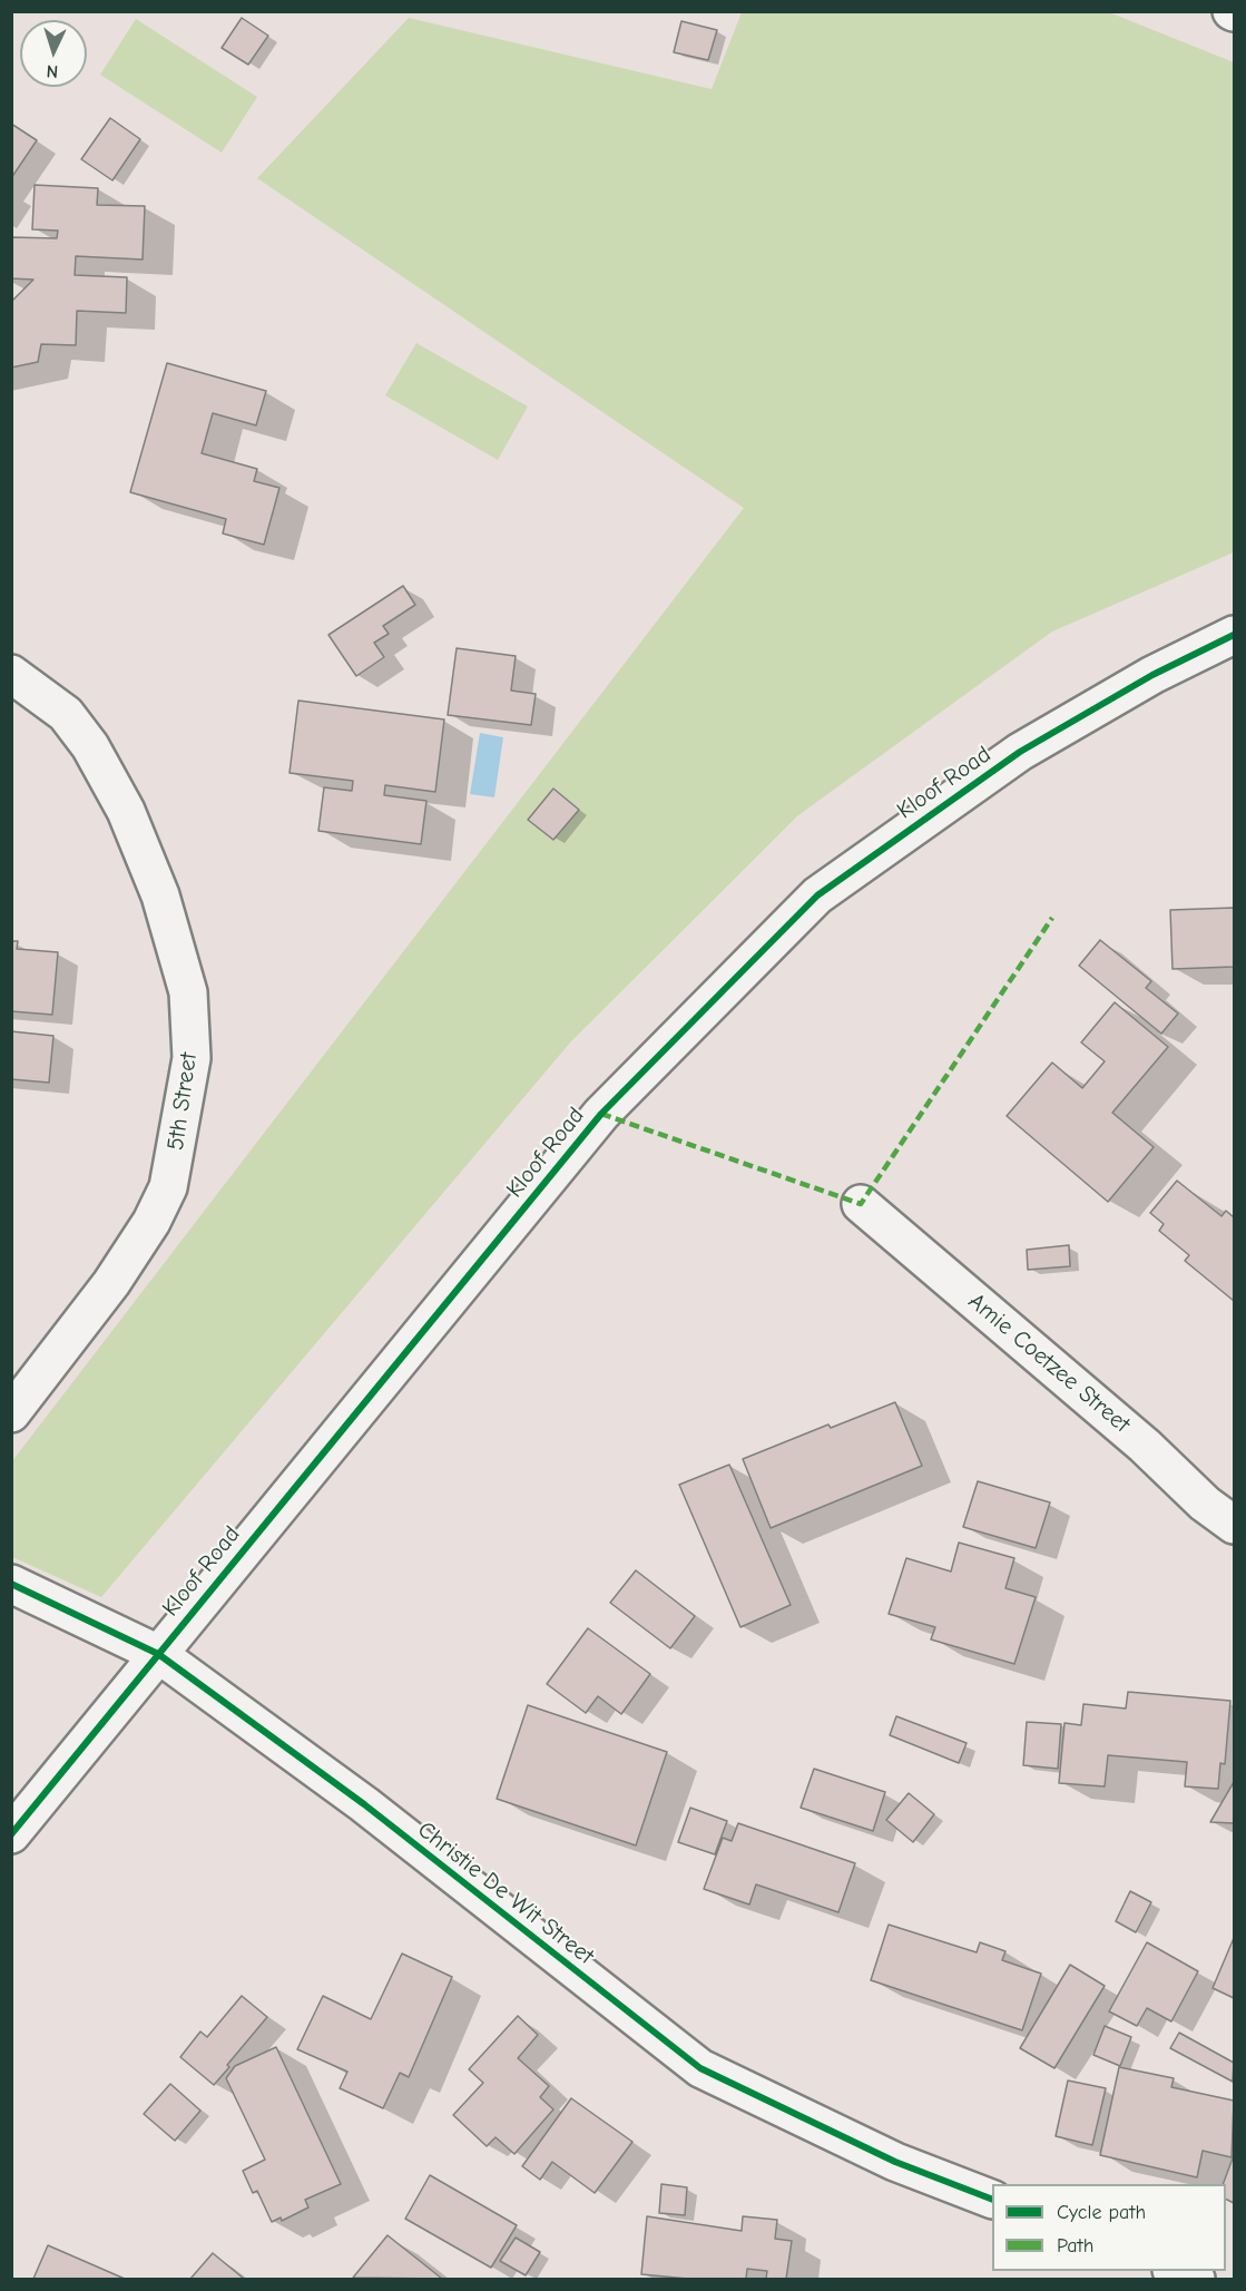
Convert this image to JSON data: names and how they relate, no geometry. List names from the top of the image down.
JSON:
{
  "streets": {
    "street": [
      "Kloof Road",
      "5th Street",
      "Amie Coetzee Street",
      "Christie De Wit Street"
    ]
  },
  "crossings": [
    ["Kloof Road", "Christie De Wit Street"]
  ],
  "legend": ["Cycle path", "Path"],
  "north": "bottom"
}
